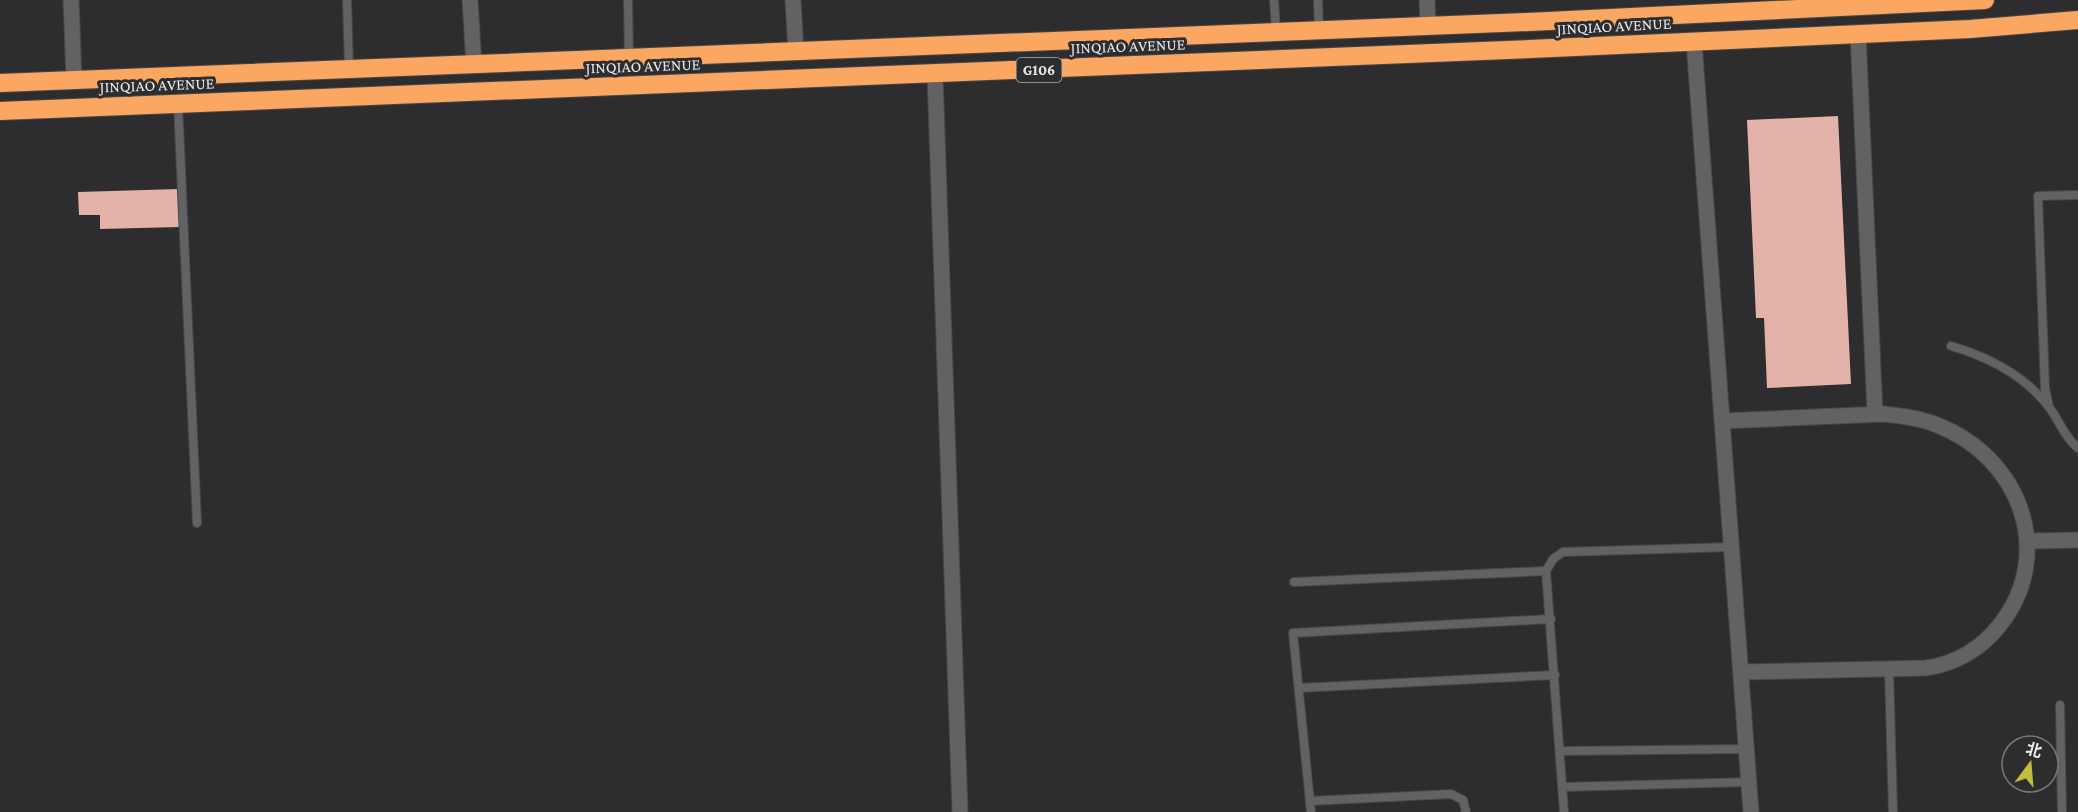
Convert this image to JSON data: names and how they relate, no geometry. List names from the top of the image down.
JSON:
{
  "streets": {
    "highway": ["JINQIAO AVENUE", "G106"]
  },
  "north": "top"
}
